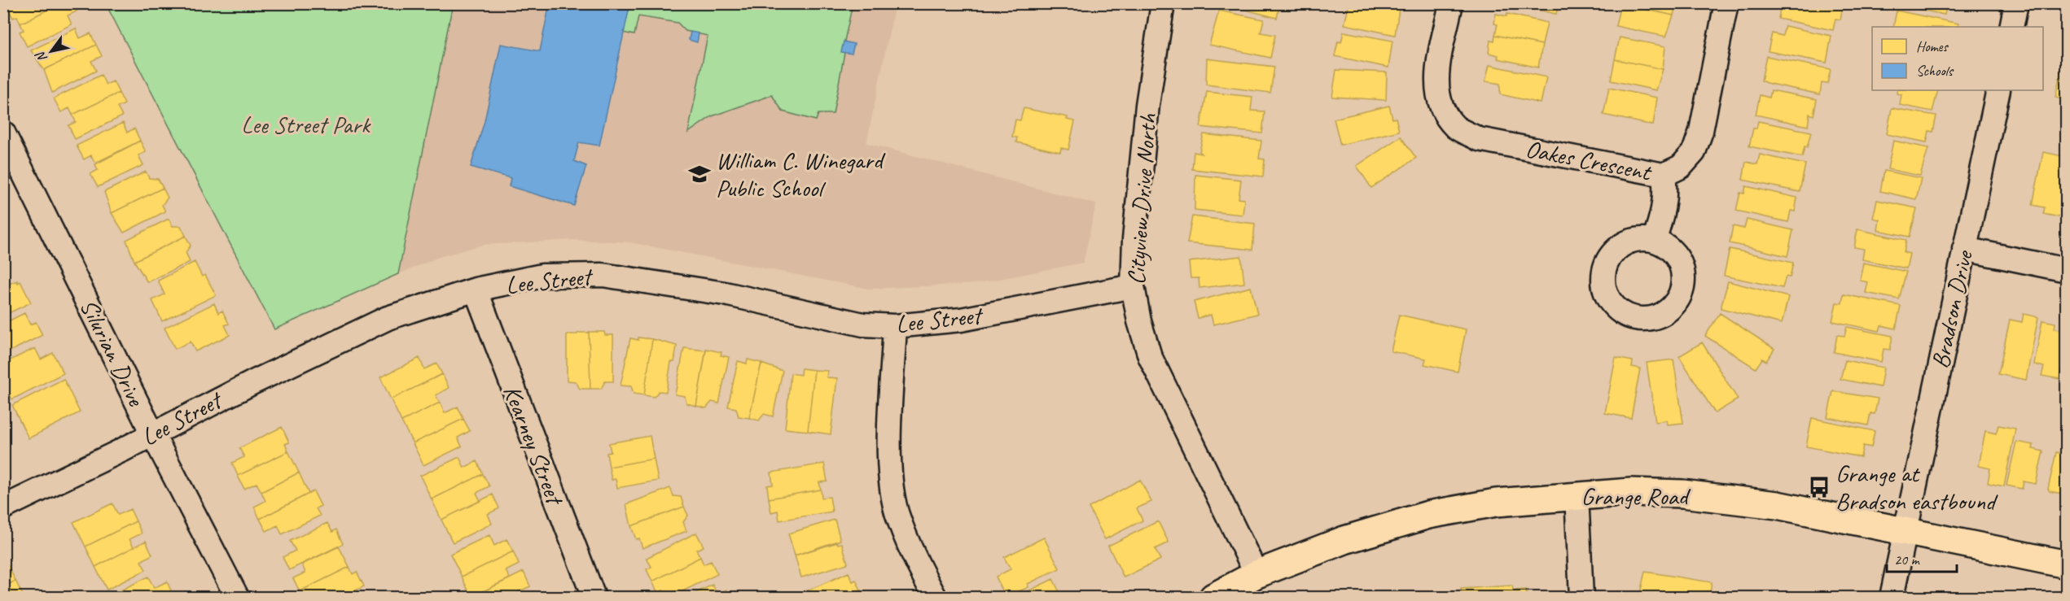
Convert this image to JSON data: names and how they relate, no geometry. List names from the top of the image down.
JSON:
{
  "streets": {
    "main road": ["Grange Road"],
    "street": [
      "Oakes Crescent",
      "Cityview Drive North",
      "Lee Street",
      "Bradson Drive",
      "Silurian Drive",
      "Kearney Street"
    ]
  },
  "crossings": [
    ["Cityview Drive North", "Lee Street"],
    ["Cityview Drive North", "Grange Road"],
    ["Lee Street", "Silurian Drive"],
    ["Lee Street", "Kearney Street"],
    ["Bradson Drive", "Grange Road"]
  ],
  "parks": ["Lee Street Park"],
  "places": {
    "school or university": ["William C. Winegard Public School"],
    "bus stop": ["Grange at Bradson eastbound"]
  },
  "legend": ["Homes", "Schools"],
  "scale_bar": "20 m",
  "north": "bottom left"
}
